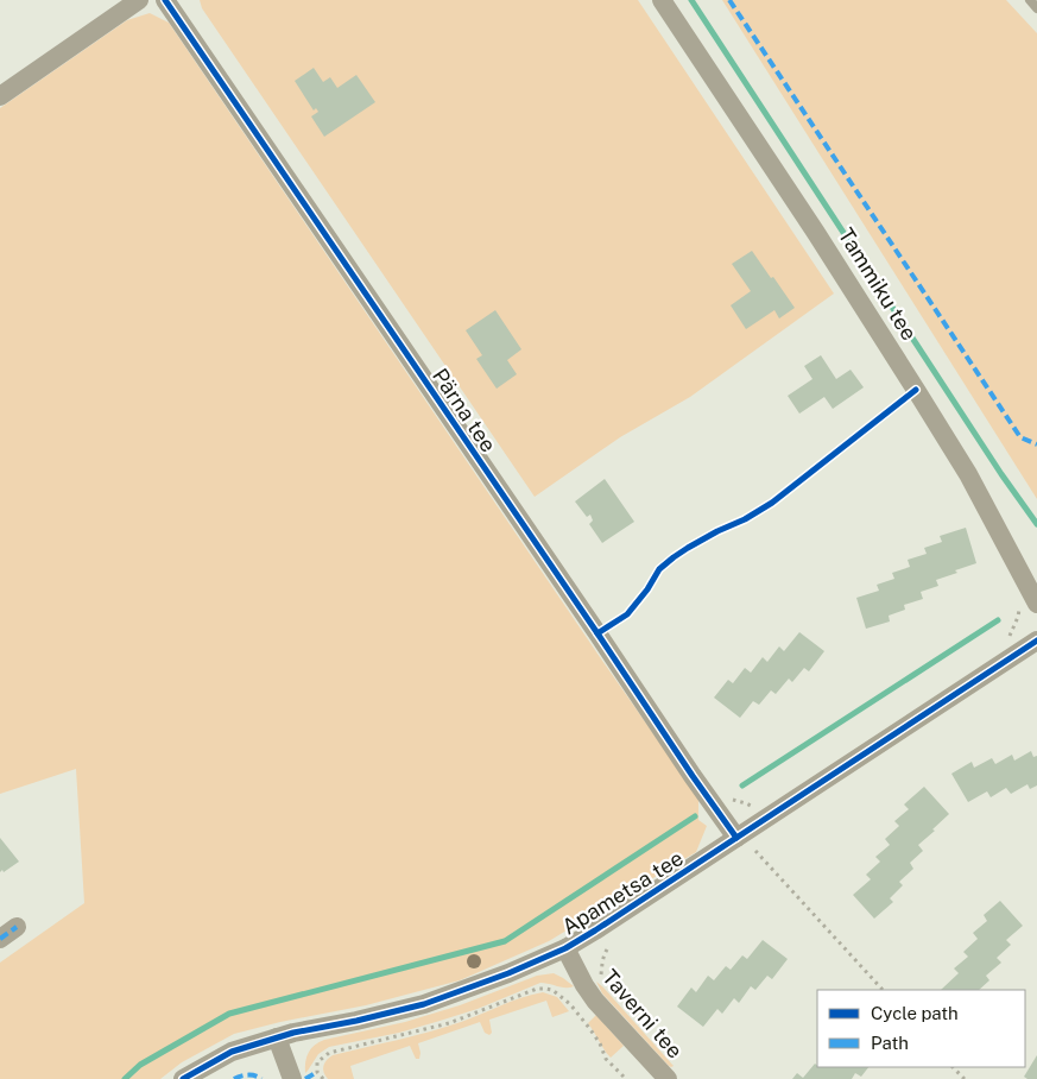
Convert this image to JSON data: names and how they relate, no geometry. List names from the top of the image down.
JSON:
{
  "streets": {
    "street": [
      "Tammiku tee",
      "Pärna tee",
      "Apametsa tee",
      "Taverni tee"
    ]
  },
  "crossings": [
    ["Pärna tee", "Apametsa tee"],
    ["Apametsa tee", "Taverni tee"]
  ],
  "legend": ["Cycle path", "Path"]
}
